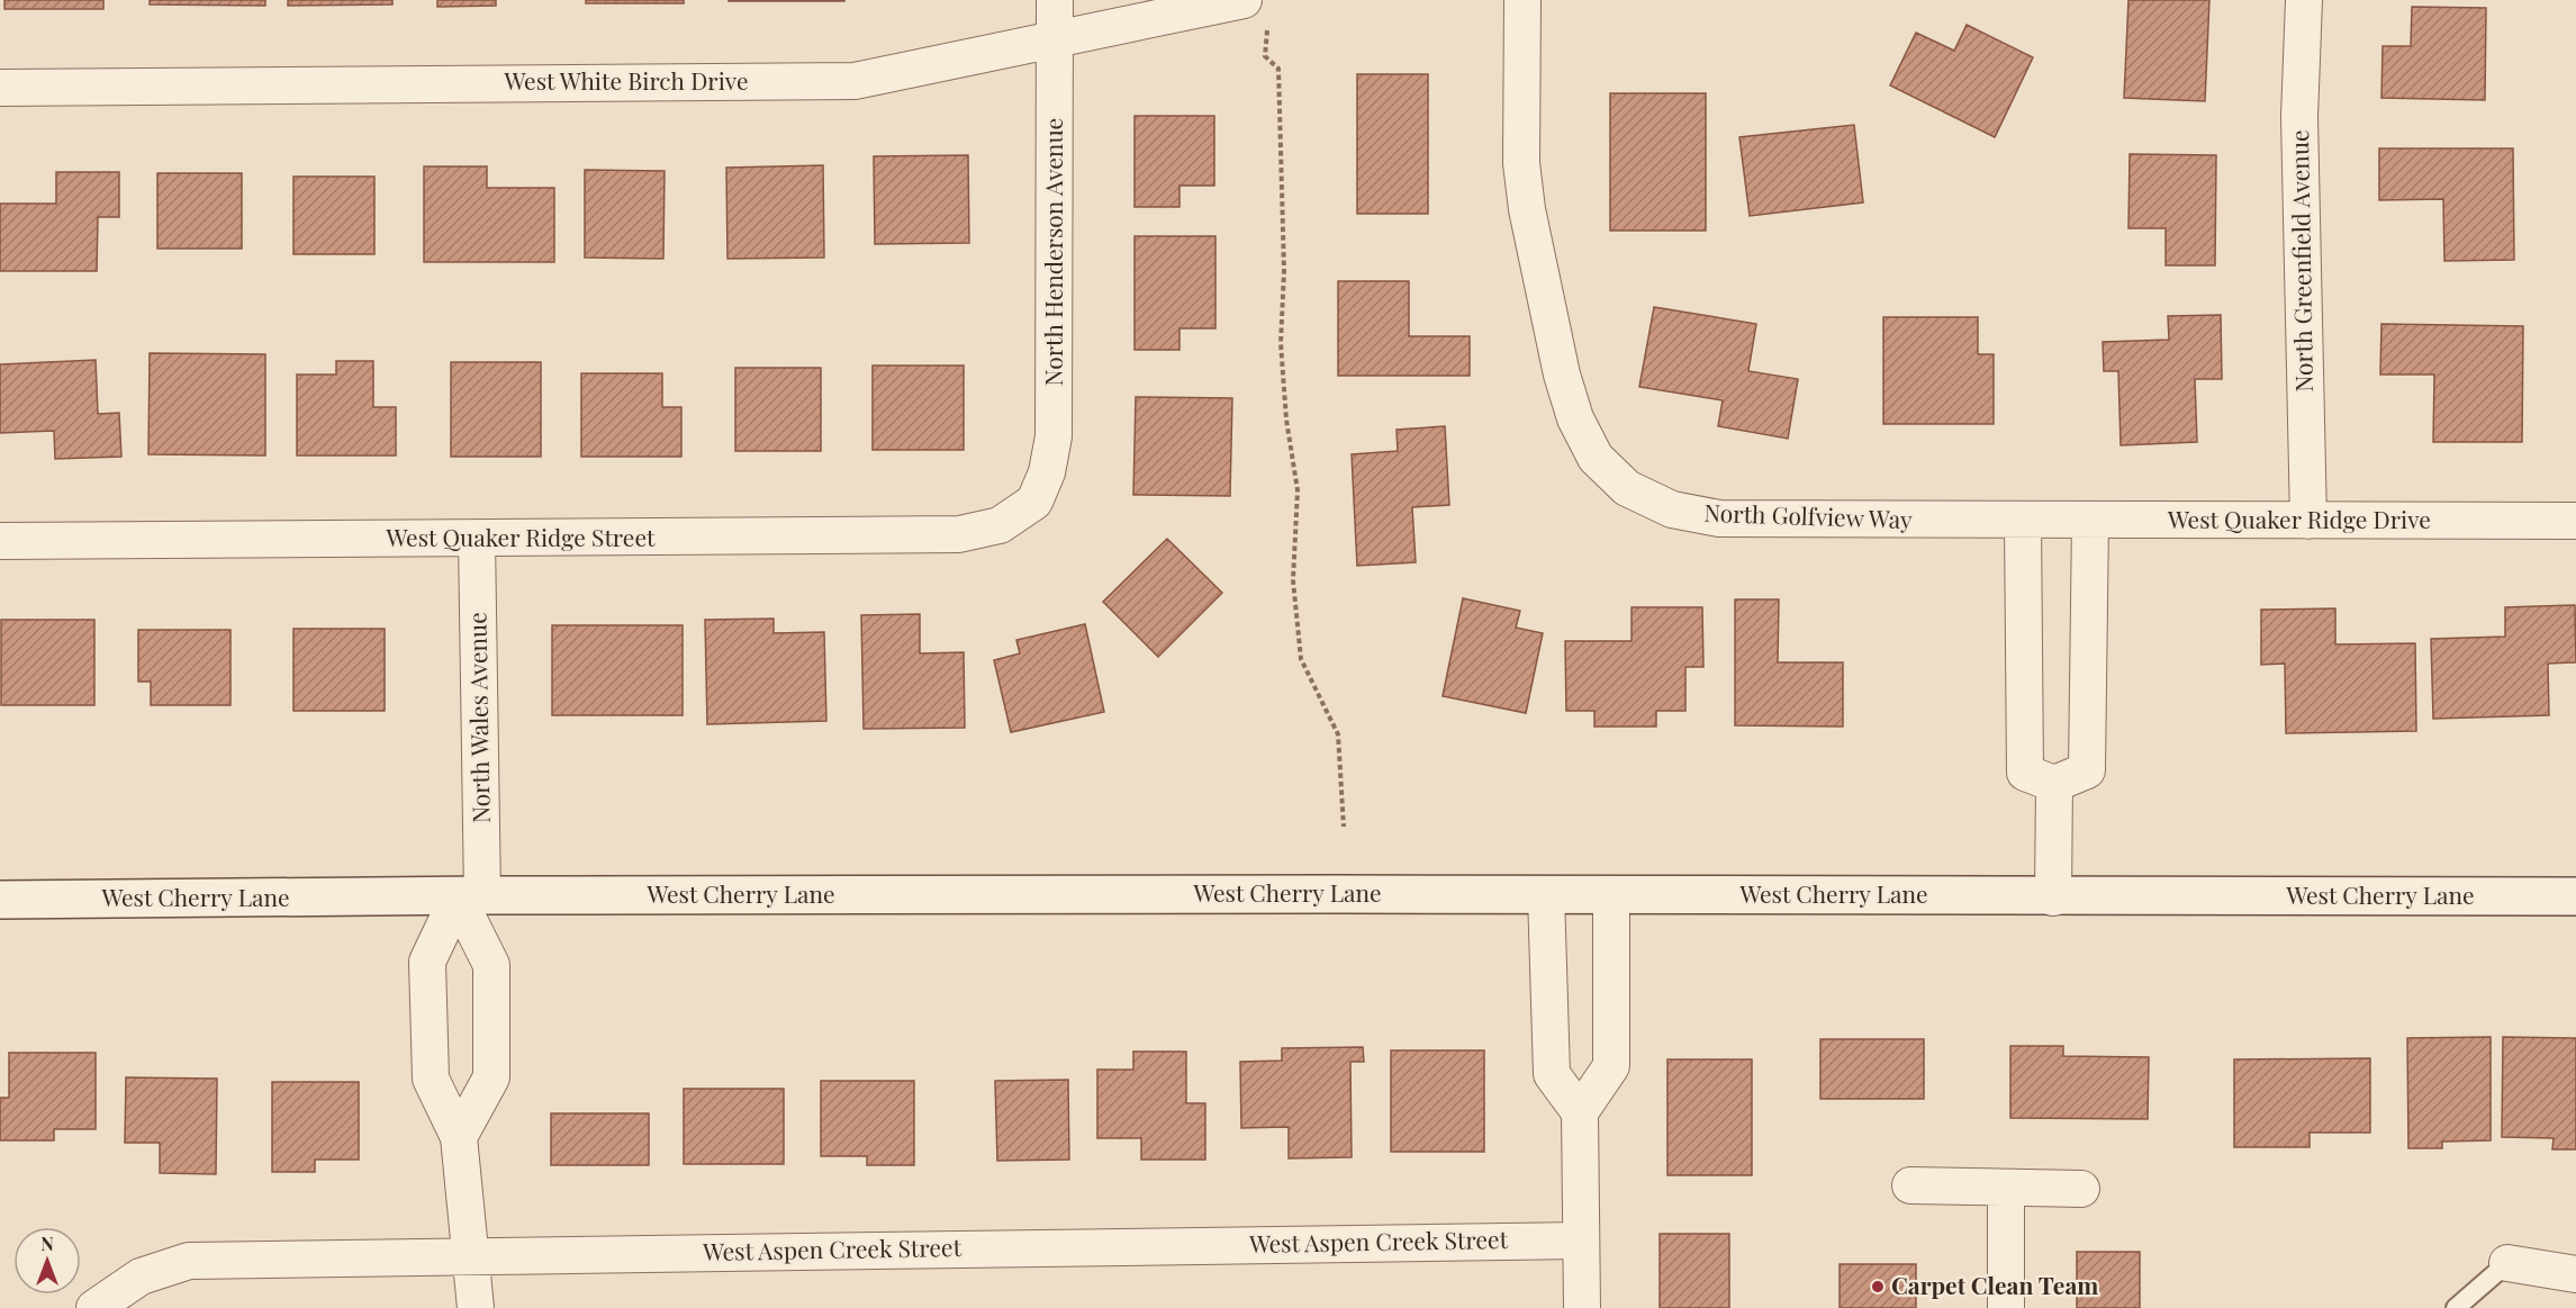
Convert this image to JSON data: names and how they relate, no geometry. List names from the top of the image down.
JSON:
{
  "streets": {
    "main road": ["West Cherry Lane"],
    "street": [
      "West White Birch Drive",
      "North Henderson Avenue",
      "North Greenfield Avenue",
      "North Golfview Way",
      "West Quaker Ridge Drive",
      "West Quaker Ridge Street",
      "North Wales Avenue",
      "West Aspen Creek Street"
    ]
  },
  "crossings": [
    ["West White Birch Drive", "North Henderson Avenue"],
    ["North Henderson Avenue", "West Quaker Ridge Street"],
    ["North Greenfield Avenue", "West Quaker Ridge Drive"],
    ["North Golfview Way", "West Quaker Ridge Drive"],
    ["West Quaker Ridge Street", "North Wales Avenue"],
    ["North Wales Avenue", "West Cherry Lane"],
    ["North Wales Avenue", "West Aspen Creek Street"]
  ],
  "places": ["Carpet Clean Team"],
  "north": "top"
}
